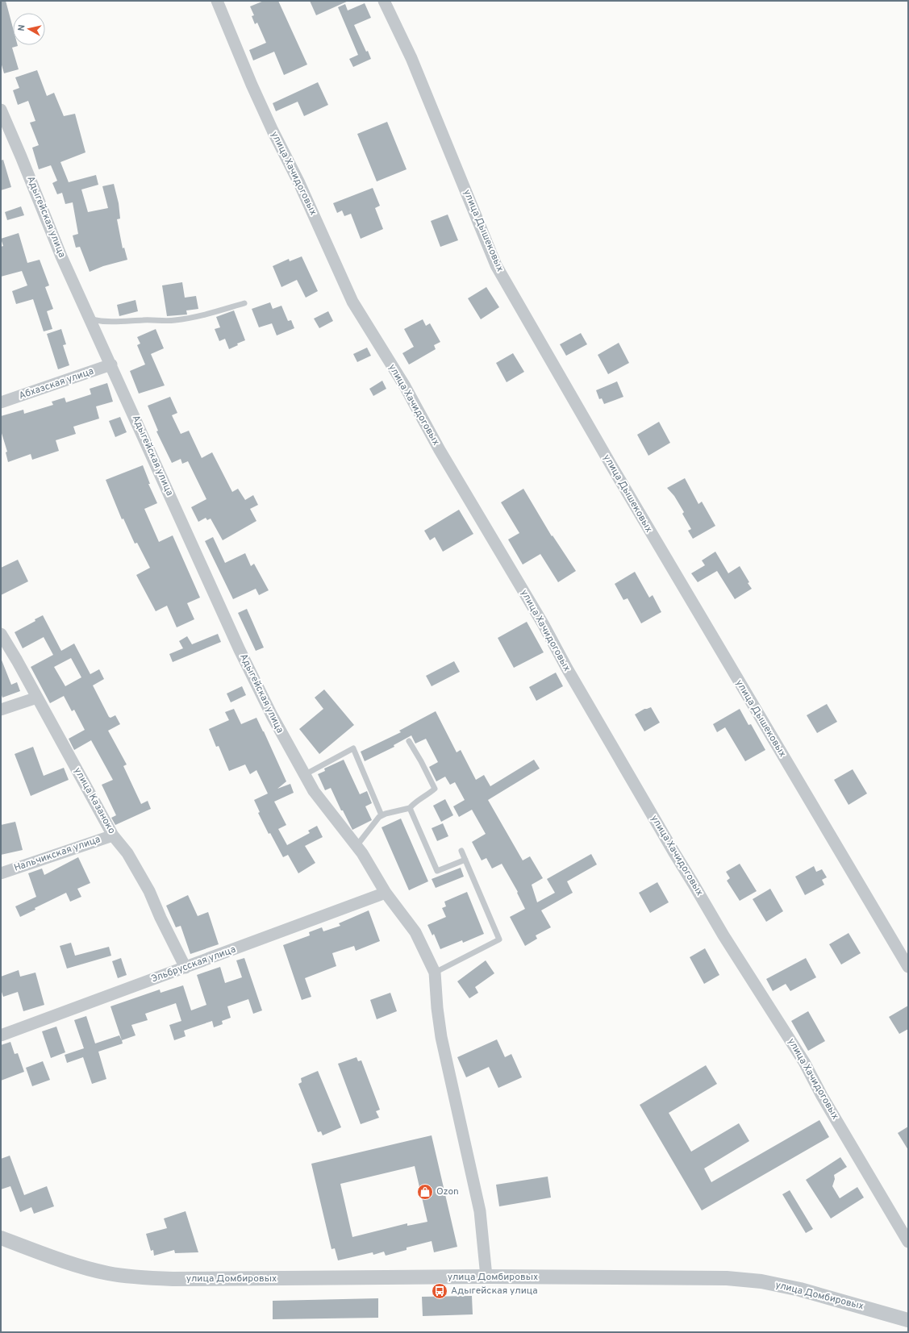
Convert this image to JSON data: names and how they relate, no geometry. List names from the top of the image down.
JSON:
{
  "streets": {
    "street": [
      "улица Хачидоговых",
      "Адыгейская улица",
      "улица Дышековых",
      "Абхазская улица",
      "улица Казаноко",
      "Нальчикская улица",
      "Эльбрусская улица",
      "улица Домбировых"
    ]
  },
  "crossings": [
    ["Адыгейская улица", "Абхазская улица"],
    ["Адыгейская улица", "Эльбрусская улица"],
    ["Адыгейская улица", "улица Домбировых"],
    ["улица Казаноко", "Нальчикская улица"],
    ["улица Казаноко", "Эльбрусская улица"]
  ],
  "places": {
    "shop": ["Ozon"],
    "bus stop": ["Адыгейская улица"]
  },
  "north": "left"
}
